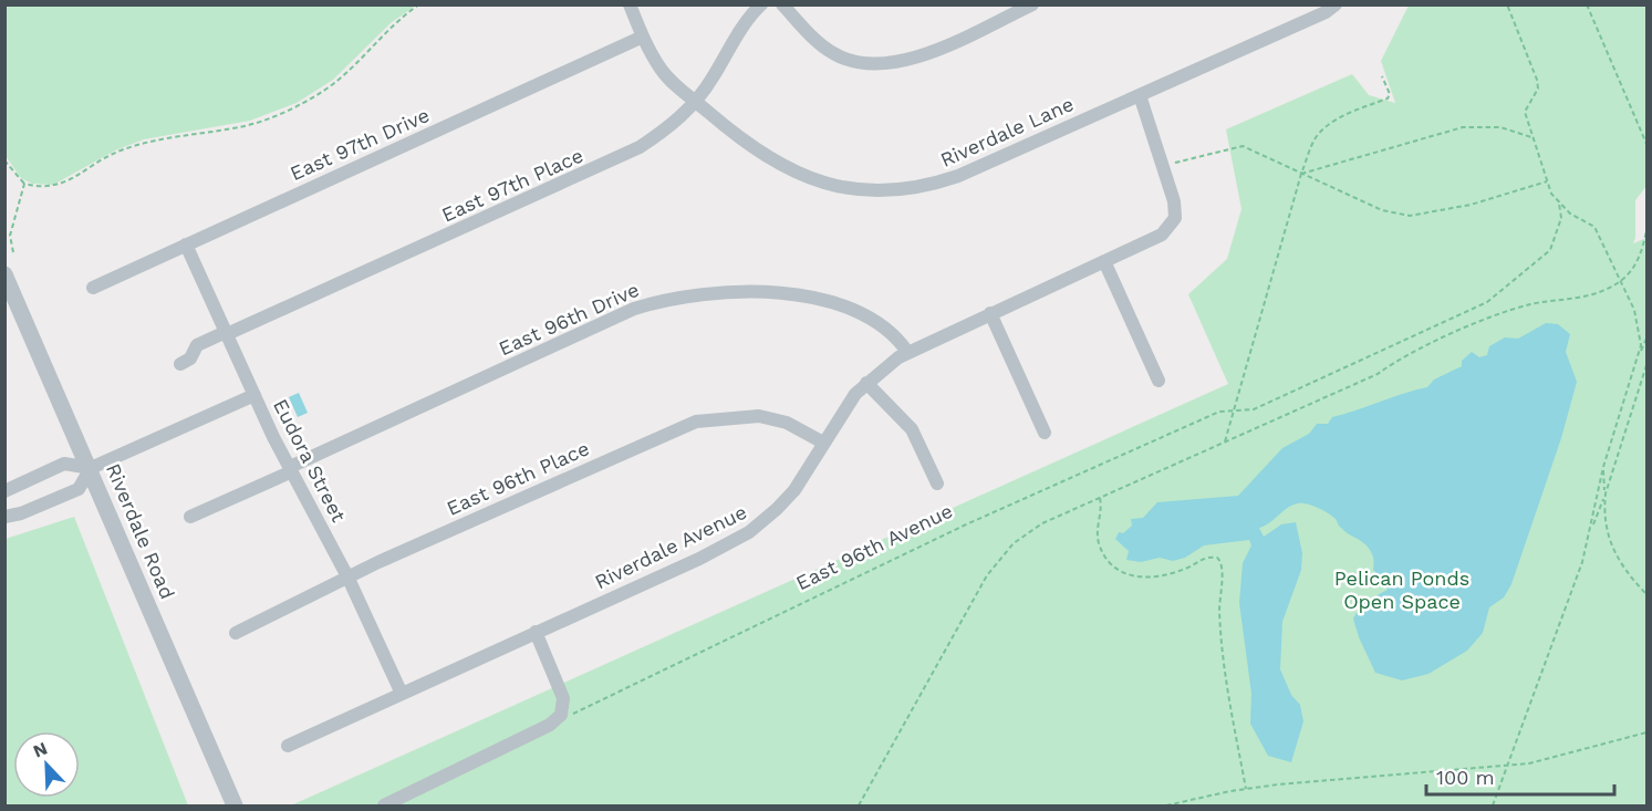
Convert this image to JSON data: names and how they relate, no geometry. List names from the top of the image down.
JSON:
{
  "streets": {
    "street": [
      "Riverdale Lane",
      "East 97th Drive",
      "East 97th Place",
      "East 96th Drive",
      "Eudora Street",
      "East 96th Place",
      "Riverdale Road",
      "Riverdale Avenue"
    ],
    "path": ["East 96th Avenue"]
  },
  "crossings": [
    ["Riverdale Lane", "East 97th Drive"],
    ["Riverdale Lane", "East 97th Place"],
    ["Riverdale Lane", "Riverdale Avenue"],
    ["East 97th Drive", "Eudora Street"],
    ["East 97th Place", "Eudora Street"],
    ["East 96th Drive", "Eudora Street"],
    ["East 96th Drive", "Riverdale Avenue"],
    ["Eudora Street", "East 96th Place"],
    ["Eudora Street", "Riverdale Avenue"],
    ["East 96th Place", "Riverdale Avenue"]
  ],
  "parks": ["Pelican Ponds Open Space"],
  "scale_bar": "100 m",
  "north": "top left"
}
